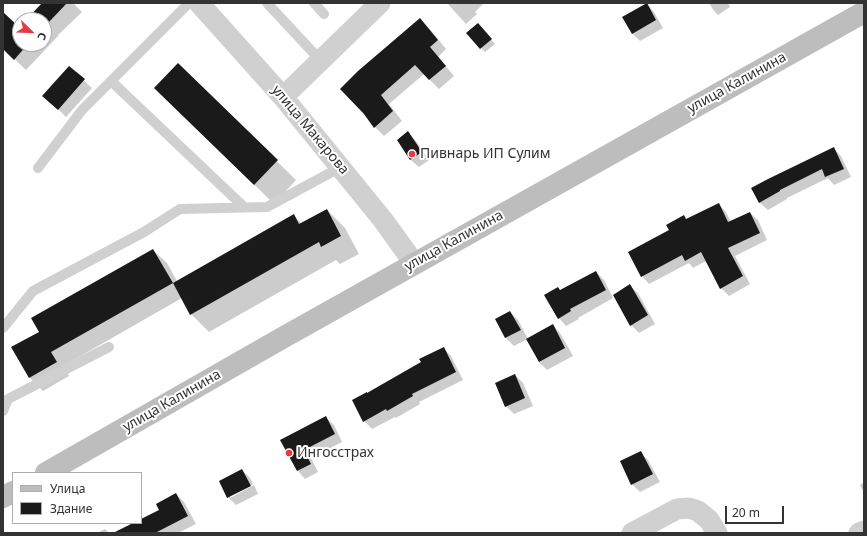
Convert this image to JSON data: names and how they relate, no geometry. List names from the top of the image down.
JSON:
{
  "streets": {
    "main road": ["улица Калинина"],
    "street": ["улица Макарова"]
  },
  "crossings": [
    ["улица Калинина", "улица Макарова"]
  ],
  "places": ["Пивнарь ИП Сулим", "Ингосстрах"],
  "legend": ["Улица", "Здание"],
  "scale_bar": "20 m",
  "north": "bottom right"
}
